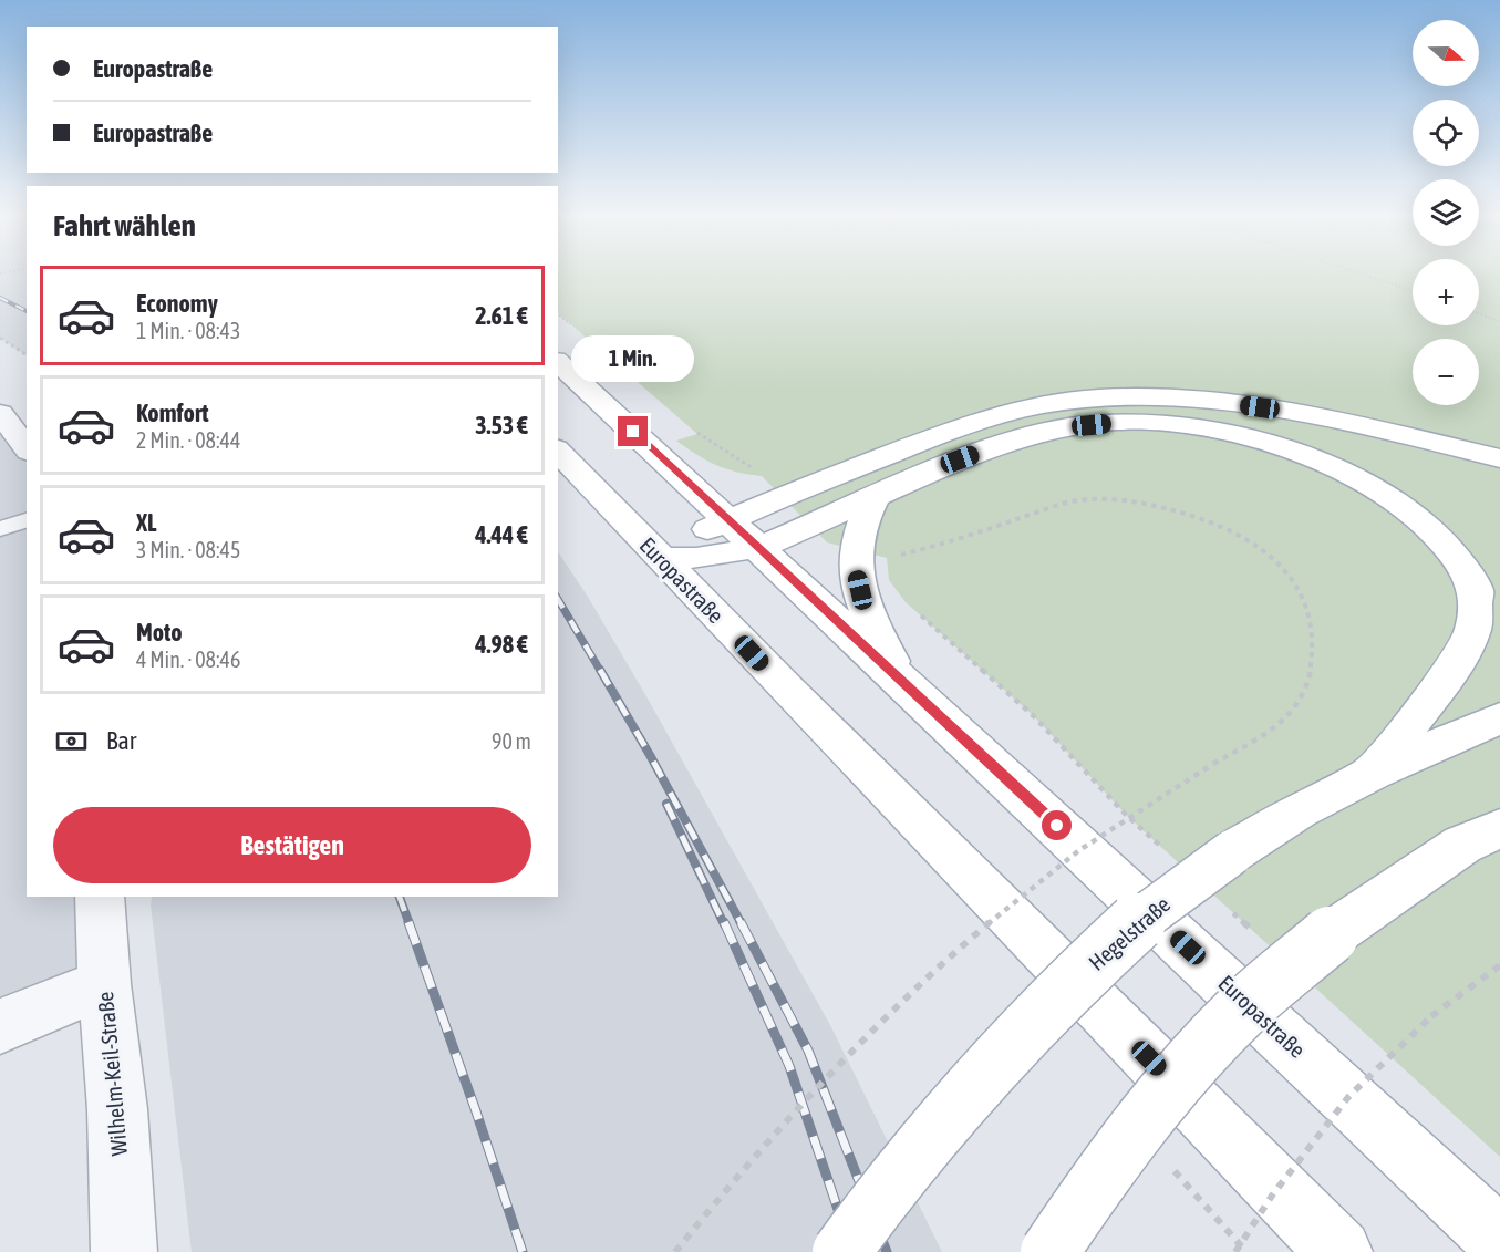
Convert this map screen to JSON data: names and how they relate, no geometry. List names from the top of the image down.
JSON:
{
  "streets": {
    "main road": ["Europastraße", "Hegelstraße"],
    "street": ["Wilhelm-Keil-Straße"]
  },
  "north": "right",
  "page": {
    "map_buttons": ["+", "−"],
    "banner": ["Europastraße", "Europastraße"],
    "heading": "Fahrt wählen",
    "list": [
      {
        "name": "Economy",
        "note": "1 Min. · 08:43",
        "value": "2.61 €"
      },
      {
        "name": "Komfort",
        "note": "2 Min. · 08:44",
        "value": "3.53 €"
      },
      {
        "name": "XL",
        "note": "3 Min. · 08:45",
        "value": "4.44 €"
      },
      {
        "name": "Moto",
        "note": "4 Min. · 08:46",
        "value": "4.98 €"
      }
    ],
    "bubble": "1 Min.",
    "pay": ["Bar", "90 m"],
    "buttons": "Bestätigen"
  }
}
